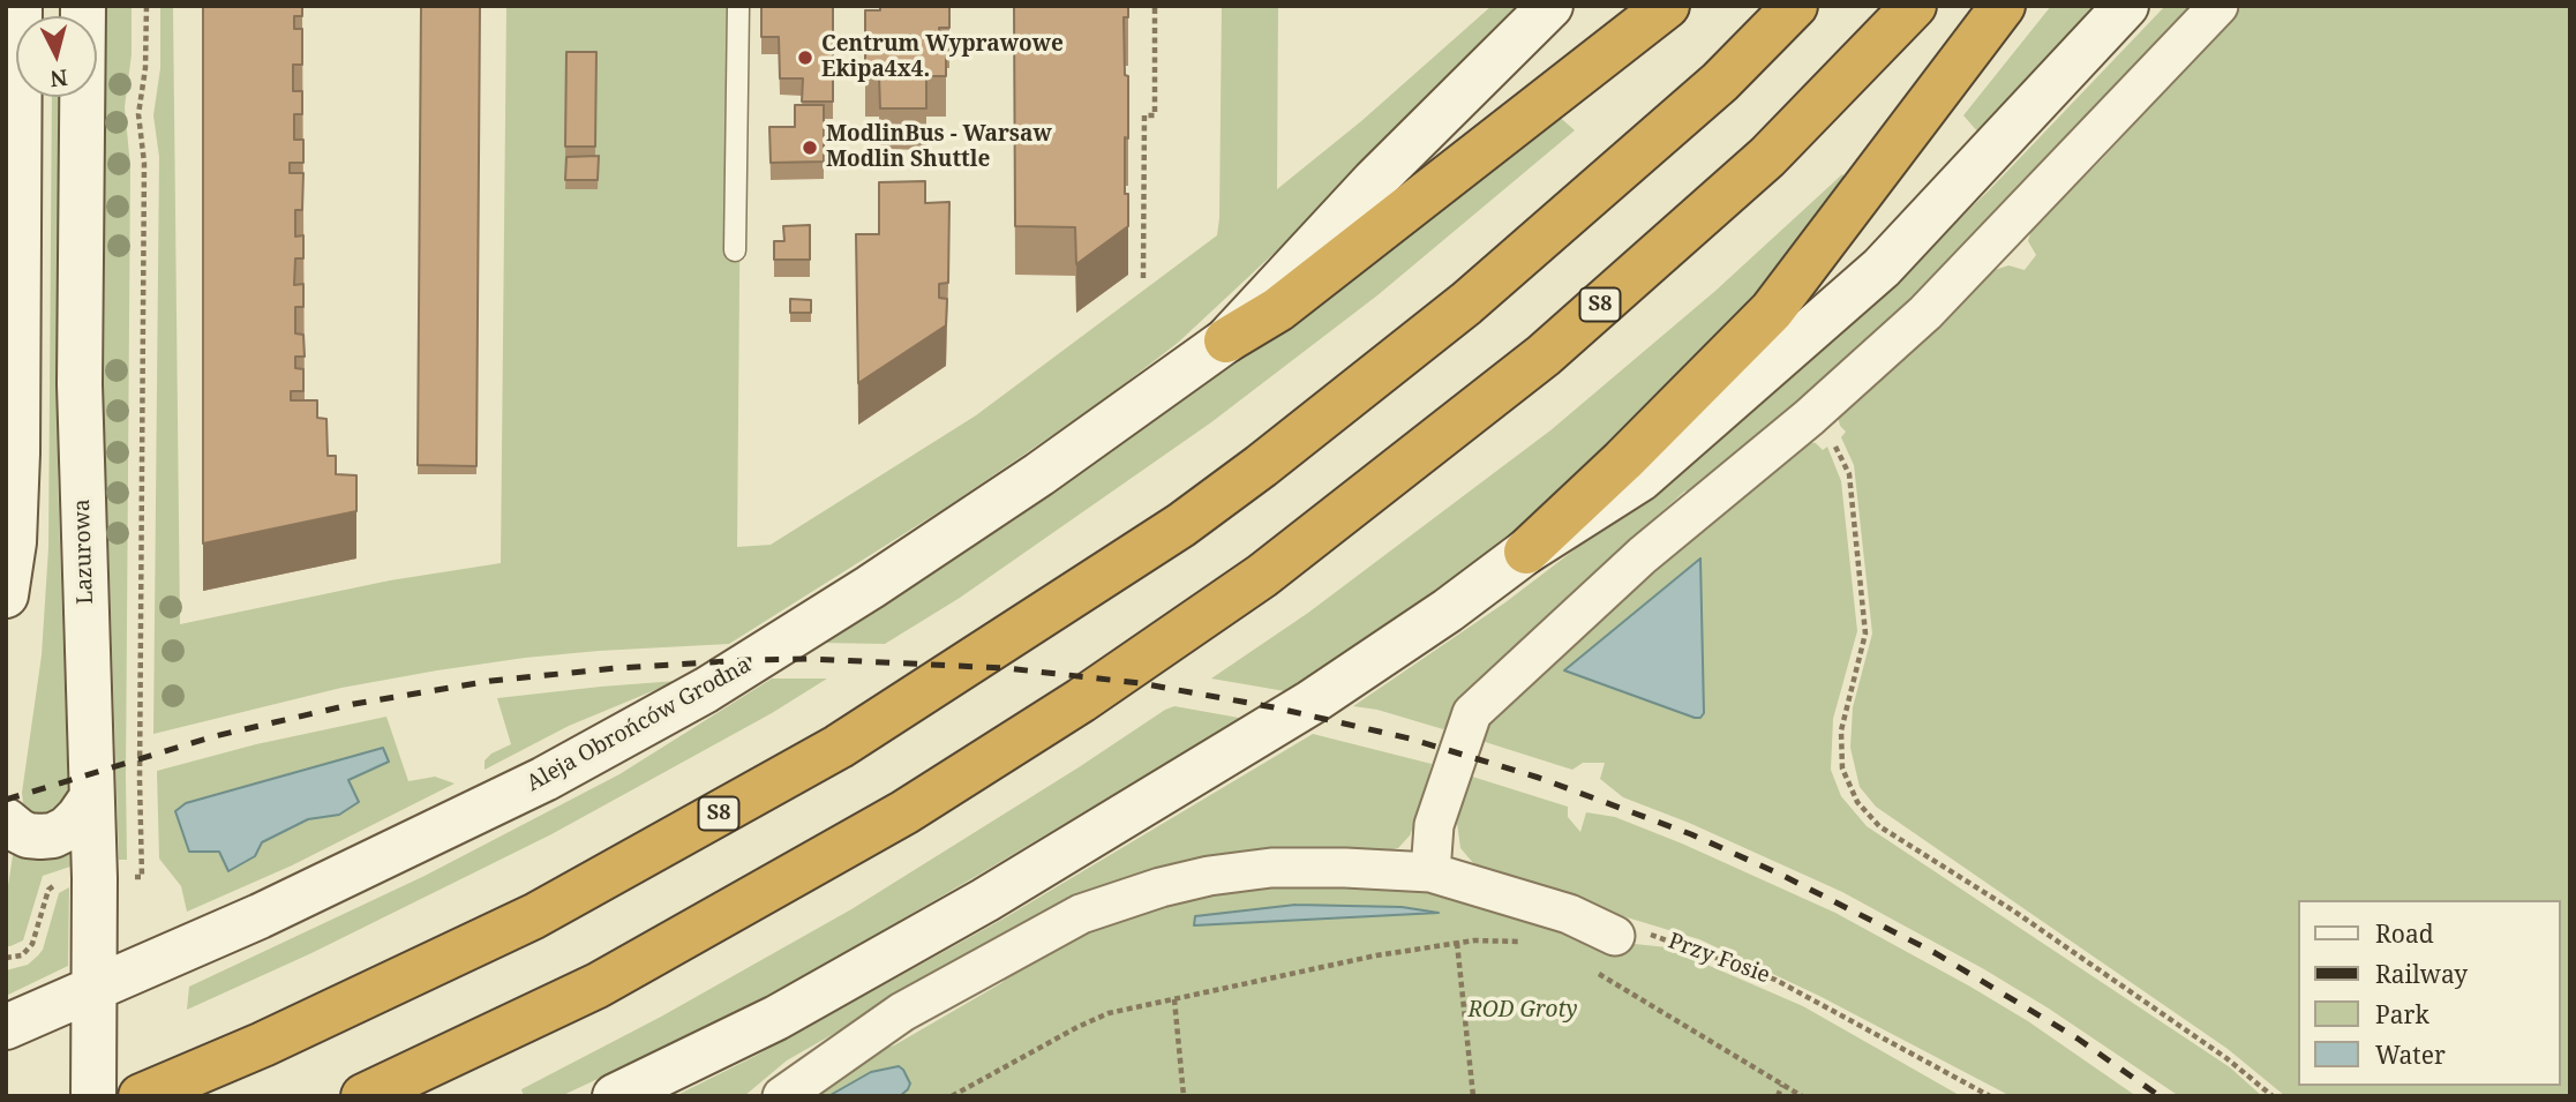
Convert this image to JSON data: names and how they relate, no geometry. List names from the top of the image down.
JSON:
{
  "streets": {
    "highway": ["S8"],
    "main road": ["Lazurowa", "Aleja Obrońców Grodna"],
    "path": ["Przy Fosie"]
  },
  "crossings": [
    ["Lazurowa", "Aleja Obrońców Grodna"]
  ],
  "parks": ["ROD Groty"],
  "places": ["Centrum Wyprawowe Ekipa4x4.", "ModlinBus - Warsaw Modlin Shuttle"],
  "legend": [
    "Road",
    "Railway",
    "Park",
    "Water"
  ],
  "north": "bottom"
}
